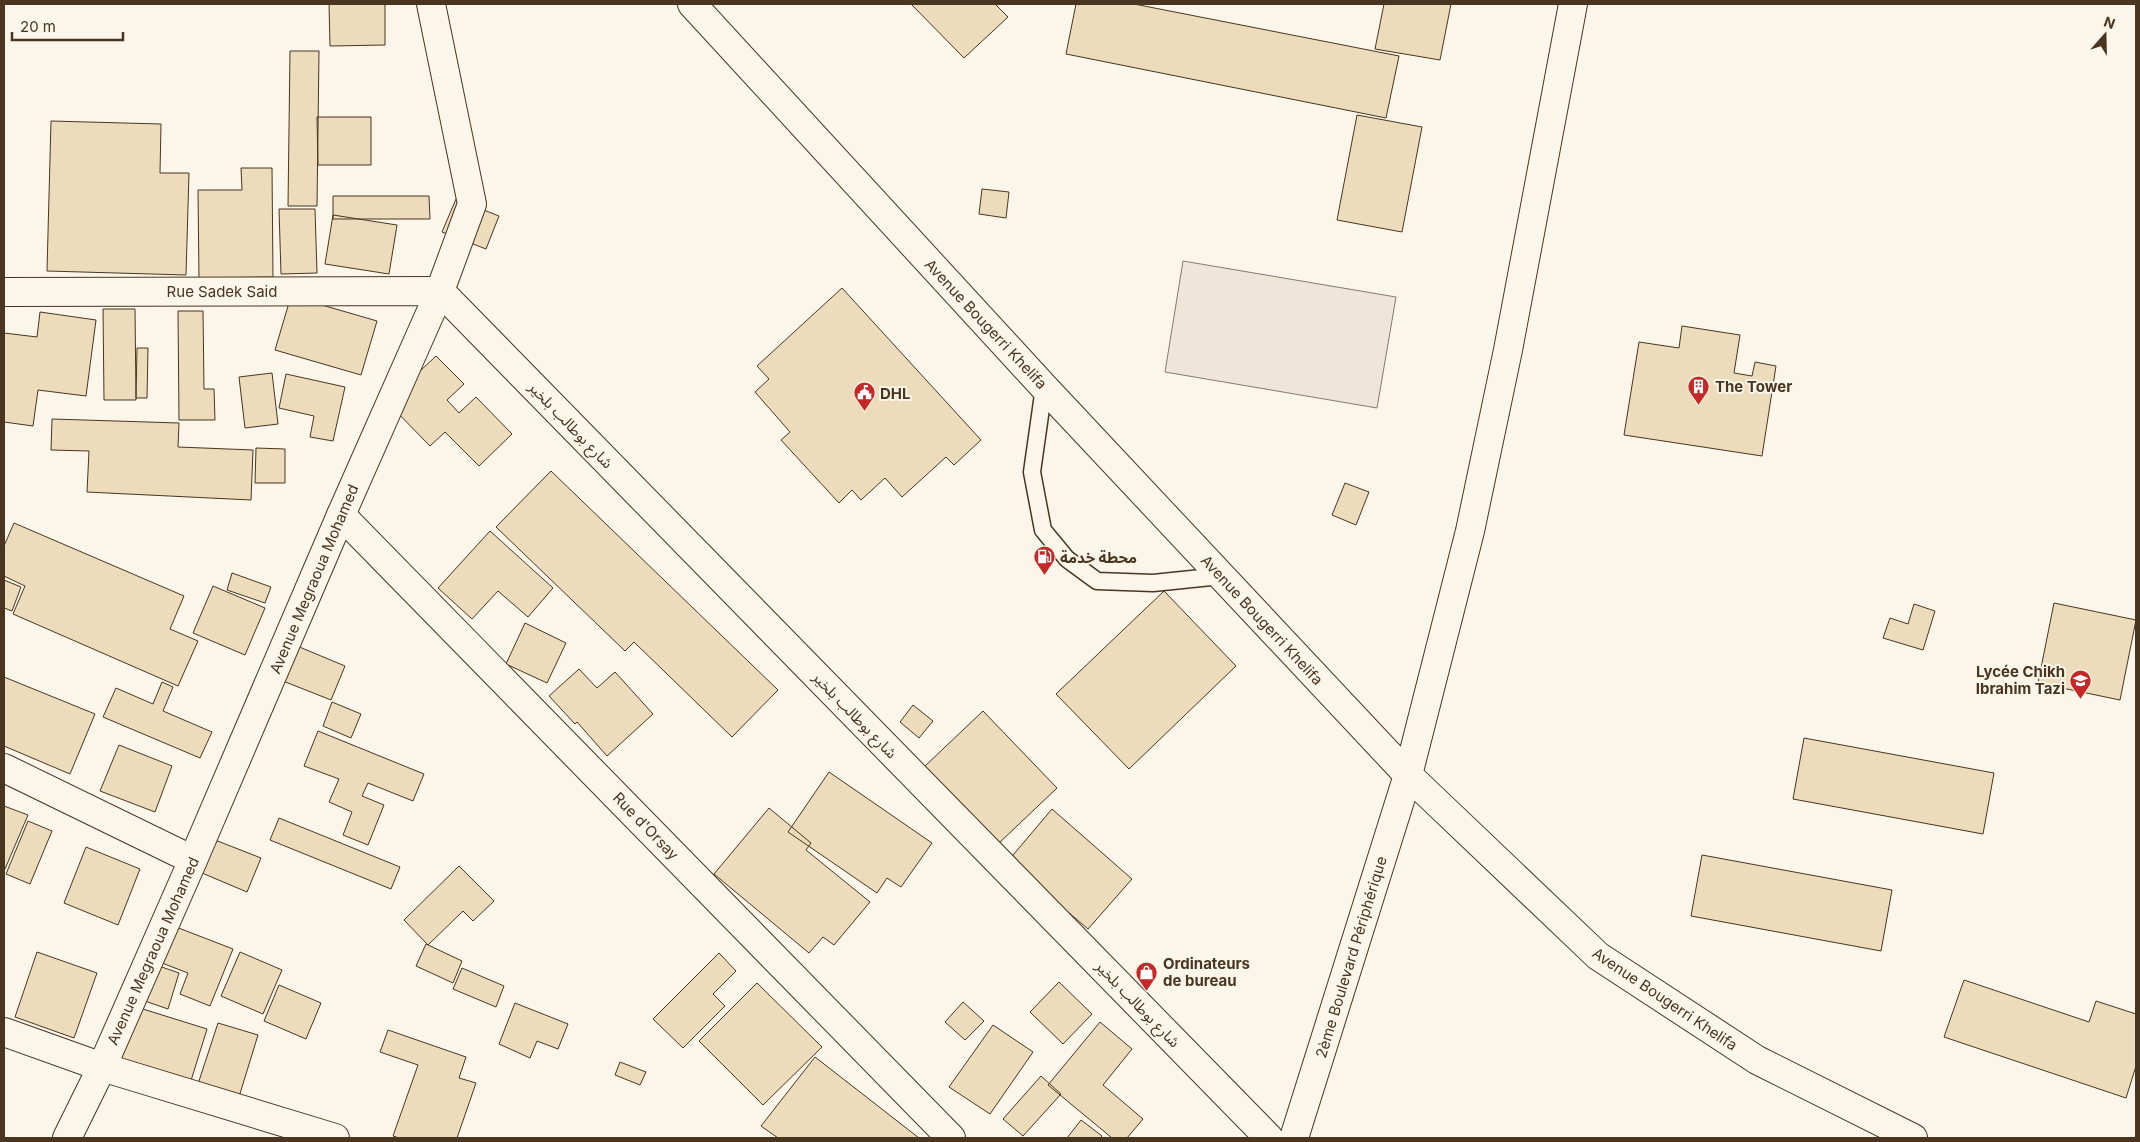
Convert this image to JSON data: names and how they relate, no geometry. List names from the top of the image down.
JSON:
{
  "streets": {
    "street": [
      "Rue Sadek Said",
      "Avenue Bougerri Khelifa",
      "شارع بوطالب بلخير",
      "Avenue Megraoua Mohamed",
      "Rue d'Orsay",
      "2ème Boulevard Périphérique"
    ]
  },
  "crossings": [
    ["Rue Sadek Said", "شارع بوطالب بلخير"],
    ["Rue Sadek Said", "Avenue Megraoua Mohamed"],
    ["Avenue Bougerri Khelifa", "2ème Boulevard Périphérique"],
    ["شارع بوطالب بلخير", "Avenue Megraoua Mohamed"],
    ["Avenue Megraoua Mohamed", "Rue d'Orsay"]
  ],
  "places": {
    "building": ["The Tower"],
    "public building": ["DHL"],
    "fuel station": ["محطة خدمة"],
    "school or university": ["Lycée Chikh Ibrahim Tazi"],
    "shop": ["Ordinateurs de bureau"]
  },
  "scale_bar": "20 m",
  "north": "top"
}
